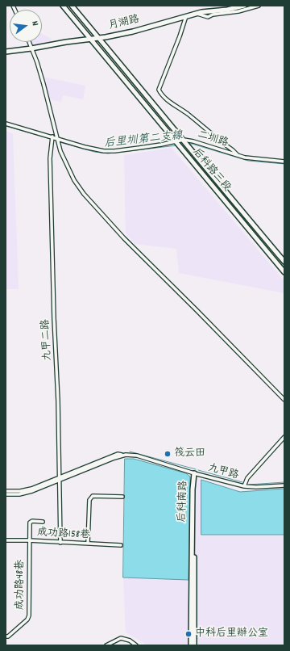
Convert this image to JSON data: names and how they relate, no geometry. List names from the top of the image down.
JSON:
{
  "streets": {
    "street": [
      "月湖路",
      "二圳路",
      "后科路三段",
      "九甲二路",
      "九甲路",
      "后科南路",
      "成功路158巷",
      "成功路48巷"
    ]
  },
  "crossings": [
    ["月湖路", "后科路三段"],
    ["二圳路", "后科路三段"],
    ["二圳路", "九甲二路"],
    ["九甲二路", "九甲路"],
    ["九甲二路", "成功路158巷"],
    ["九甲路", "后科南路"],
    ["成功路158巷", "成功路48巷"]
  ],
  "water": ["后里圳第二支線"],
  "places": ["筏云田", "中科后里辦公室"],
  "north": "right"
}
